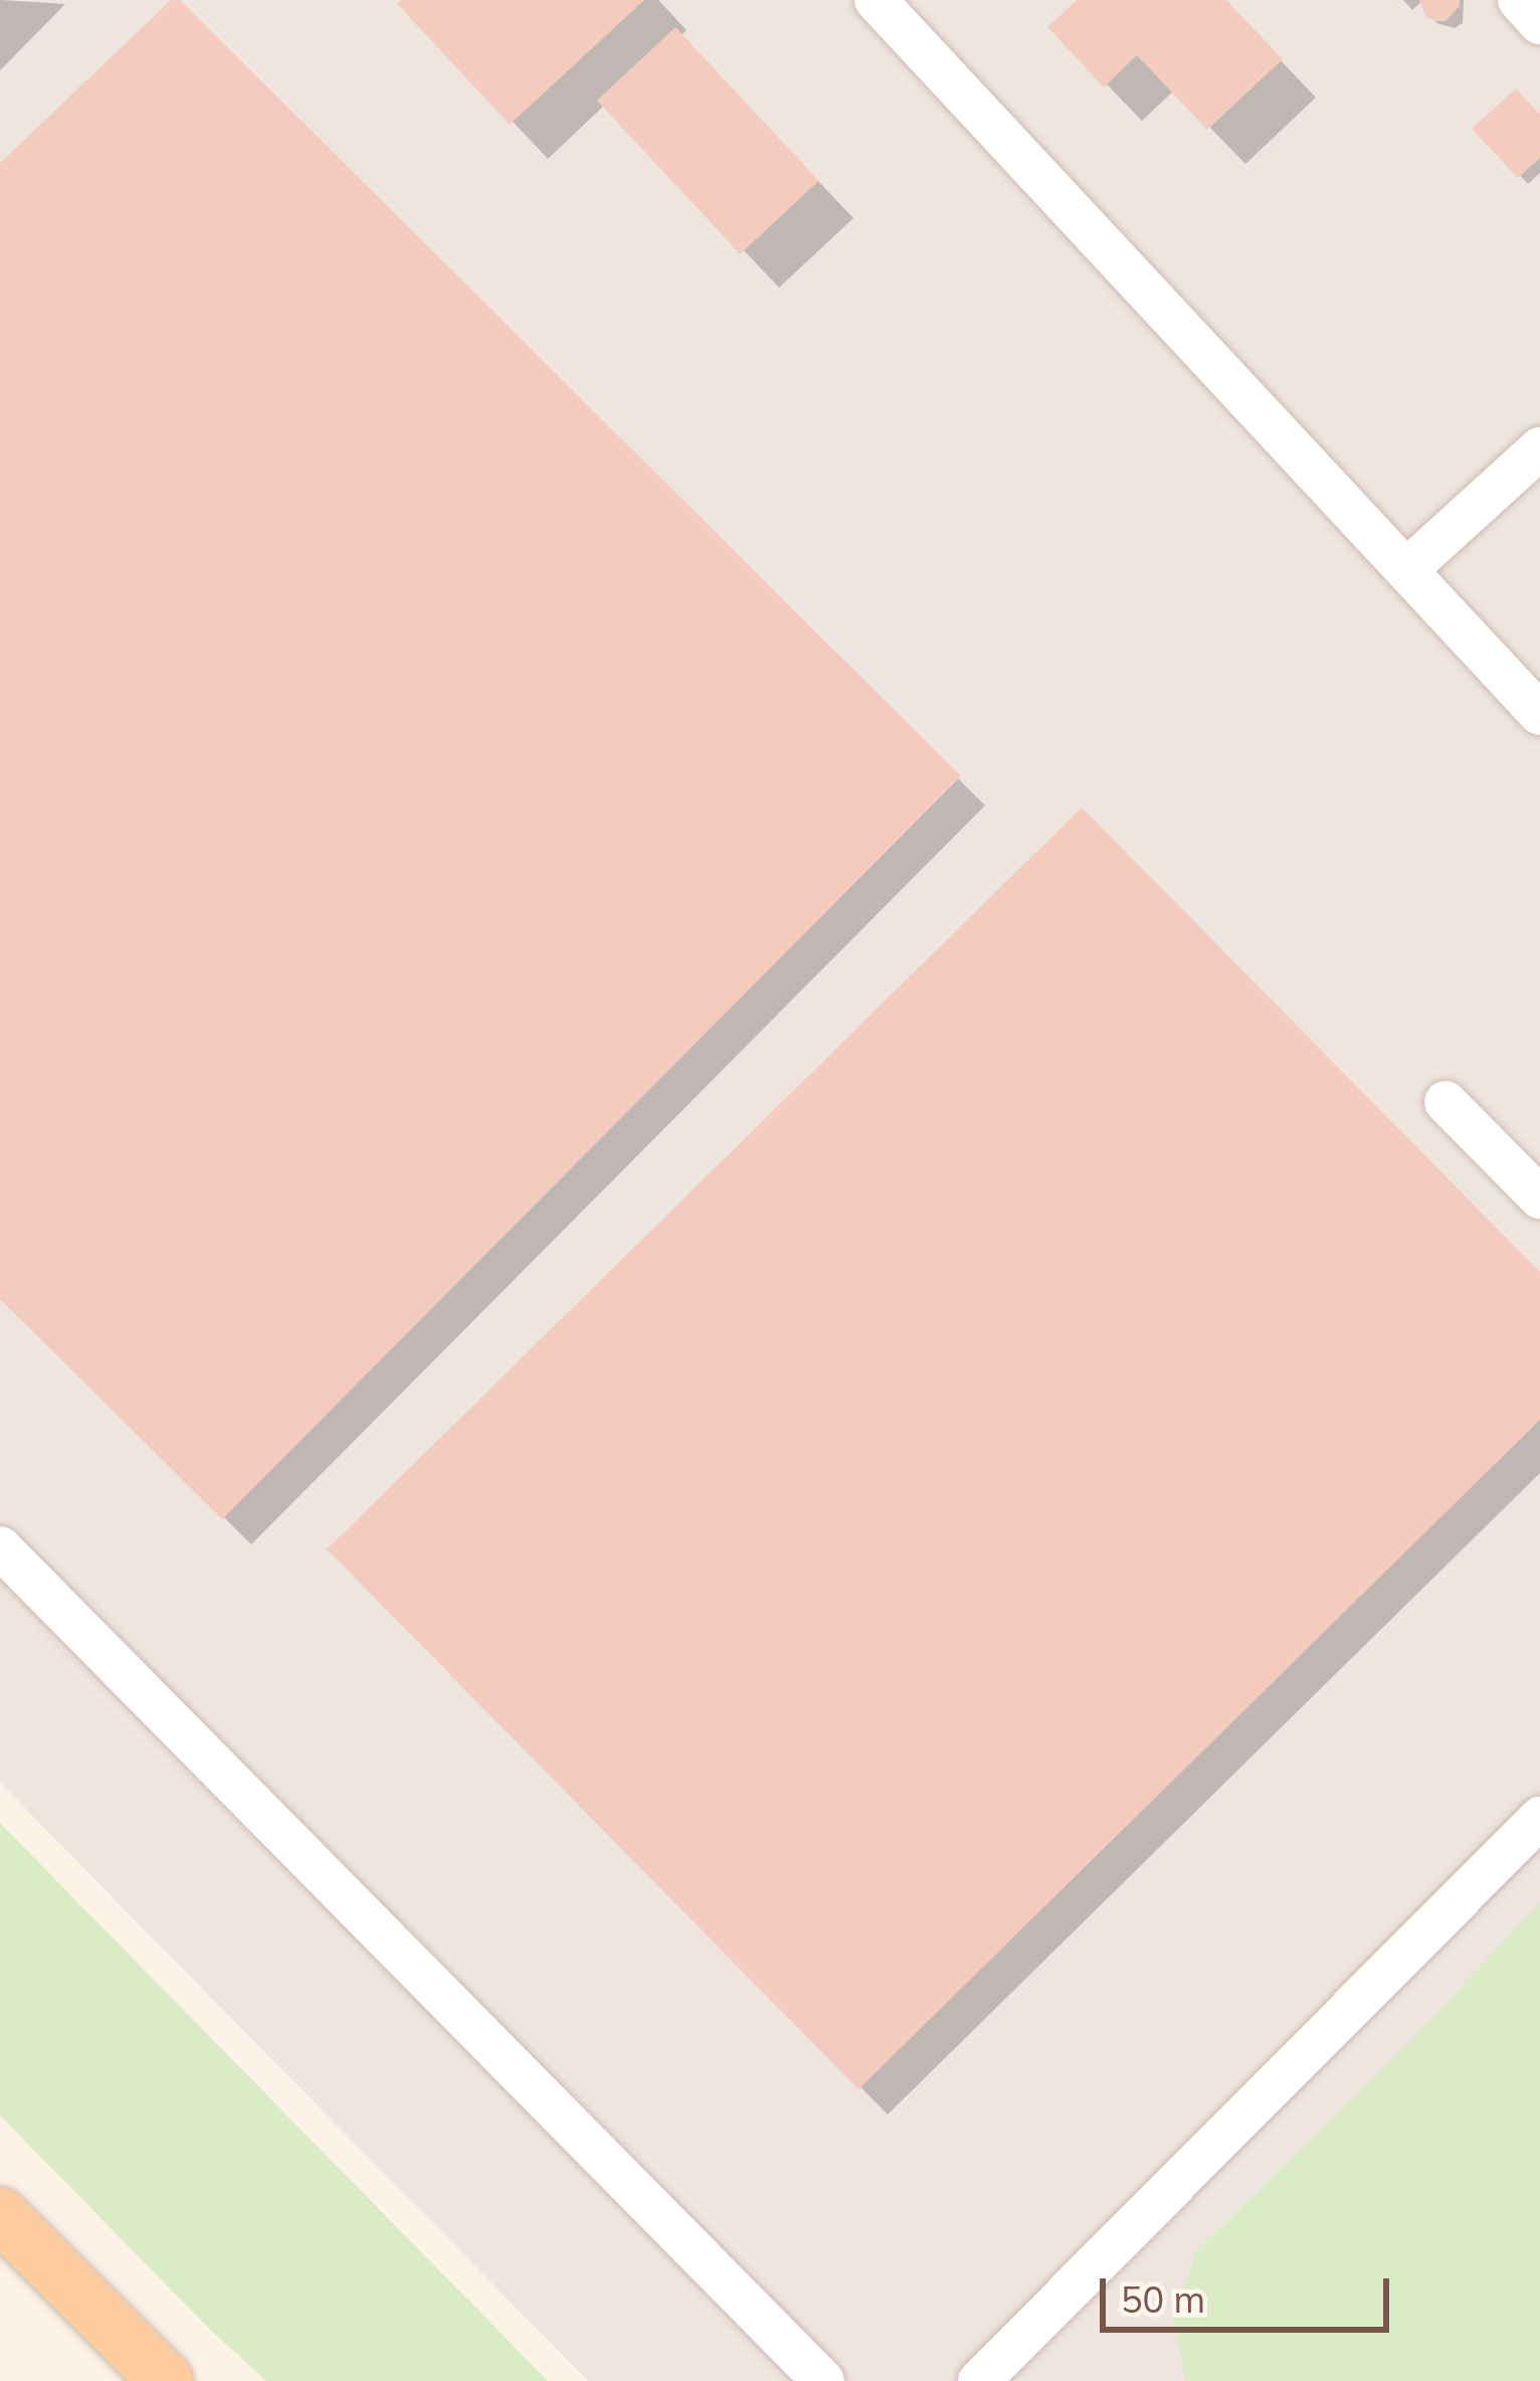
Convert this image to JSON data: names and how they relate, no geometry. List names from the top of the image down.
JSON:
{
  "scale_bar": "50 m"
}
